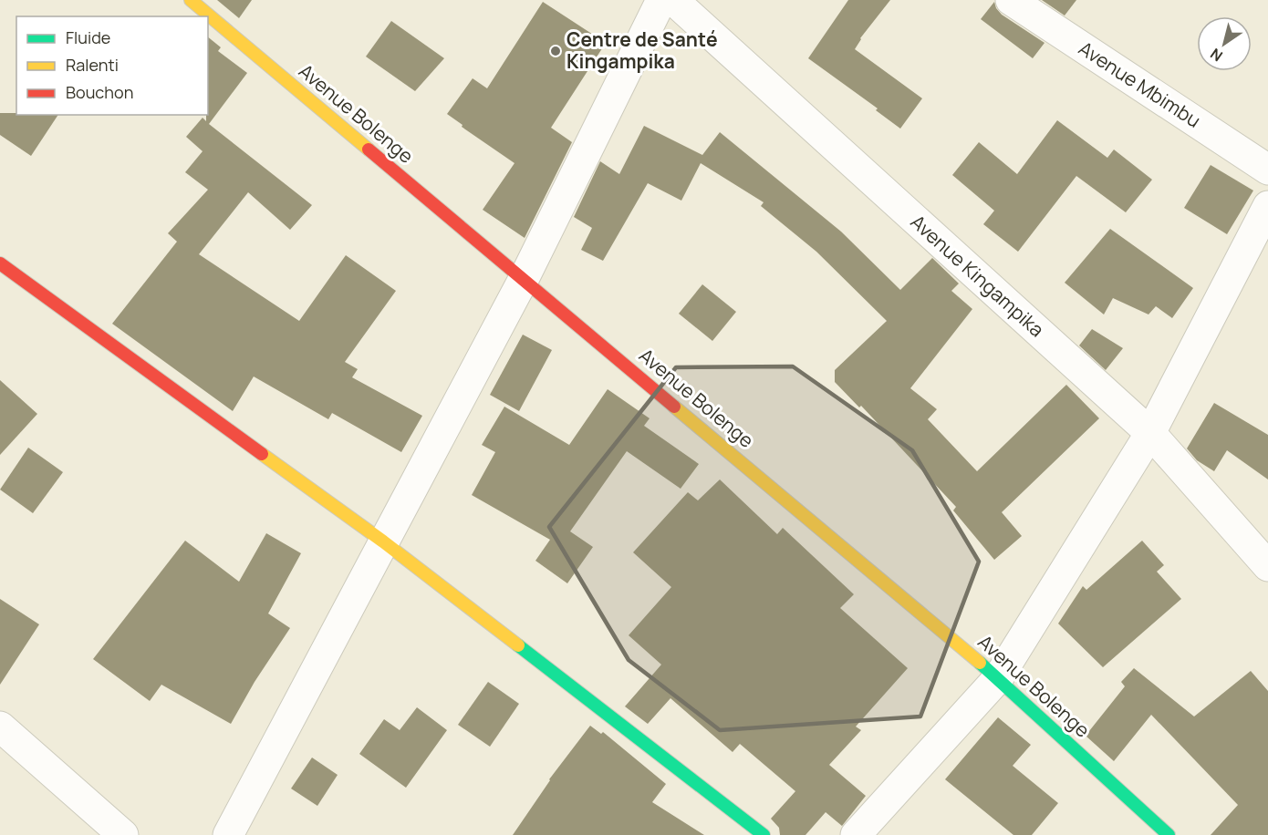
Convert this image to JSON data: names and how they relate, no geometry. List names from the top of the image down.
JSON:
{
  "streets": {
    "street": ["Avenue Mbimbu", "Avenue Bolenge", "Avenue Kingampika"]
  },
  "places": ["Centre de Santé Kingampika"],
  "legend": ["Fluide", "Ralenti", "Bouchon"],
  "north": "bottom left"
}
